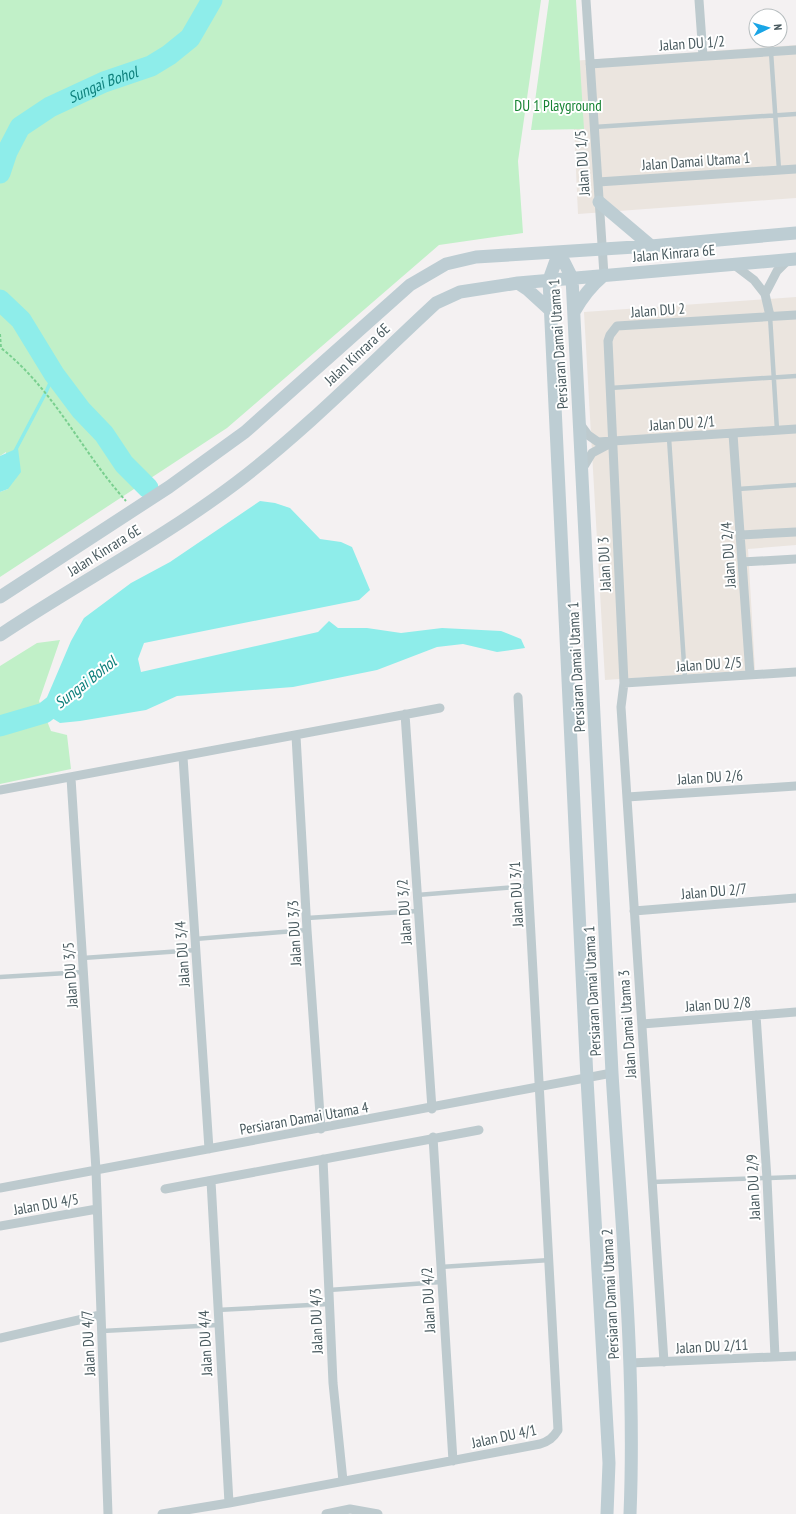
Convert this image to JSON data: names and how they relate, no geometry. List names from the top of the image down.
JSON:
{
  "streets": {
    "street": [
      "Jalan DU 1/2",
      "Jalan Damai Utama 1",
      "Jalan DU 1/5",
      "Jalan Kinrara 6E",
      "Jalan DU 2",
      "Persiaran Damai Utama 1",
      "Jalan DU 2/1",
      "Jalan DU 2/4",
      "Jalan DU 3",
      "Jalan DU 2/5",
      "Jalan DU 2/6",
      "Jalan DU 2/7",
      "Jalan DU 3/1",
      "Jalan DU 3/2",
      "Jalan DU 3/3",
      "Jalan DU 3/4",
      "Jalan DU 3/5",
      "Jalan DU 2/8",
      "Jalan Damai Utama 3",
      "Persiaran Damai Utama 4",
      "Jalan DU 2/9",
      "Jalan DU 4/5",
      "Persiaran Damai Utama 2",
      "Jalan DU 4/2",
      "Jalan DU 4/3",
      "Jalan DU 4/7",
      "Jalan DU 4/4",
      "Jalan DU 2/11",
      "Jalan DU 4/1"
    ]
  },
  "crossings": [
    ["Jalan DU 1/2", "Jalan DU 1/5"],
    ["Jalan Damai Utama 1", "Jalan DU 1/5"],
    ["Jalan DU 1/5", "Jalan Kinrara 6E"],
    ["Jalan Kinrara 6E", "Persiaran Damai Utama 1"],
    ["Jalan DU 2", "Jalan DU 2/1"],
    ["Jalan DU 2", "Jalan DU 3"],
    ["Persiaran Damai Utama 1", "Jalan DU 2/1"],
    ["Persiaran Damai Utama 1", "Persiaran Damai Utama 4"],
    ["Persiaran Damai Utama 1", "Persiaran Damai Utama 2"],
    ["Jalan DU 2/1", "Jalan DU 2/4"],
    ["Jalan DU 2/1", "Jalan DU 3"],
    ["Jalan DU 2/4", "Jalan DU 2/5"],
    ["Jalan DU 3", "Jalan DU 2/5"],
    ["Jalan DU 3", "Jalan Damai Utama 3"],
    ["Jalan DU 2/5", "Jalan Damai Utama 3"],
    ["Jalan DU 2/6", "Jalan Damai Utama 3"],
    ["Jalan DU 2/7", "Jalan Damai Utama 3"],
    ["Jalan DU 3/1", "Persiaran Damai Utama 4"],
    ["Jalan DU 3/1", "Jalan DU 4/1"],
    ["Jalan DU 3/2", "Persiaran Damai Utama 4"],
    ["Jalan DU 3/3", "Persiaran Damai Utama 4"],
    ["Jalan DU 3/4", "Persiaran Damai Utama 4"],
    ["Jalan DU 3/5", "Persiaran Damai Utama 4"],
    ["Jalan DU 3/5", "Jalan DU 4/7"],
    ["Jalan DU 2/8", "Jalan Damai Utama 3"],
    ["Jalan DU 2/8", "Jalan DU 2/9"],
    ["Jalan Damai Utama 3", "Jalan DU 2/11"],
    ["Persiaran Damai Utama 4", "Persiaran Damai Utama 2"],
    ["Persiaran Damai Utama 4", "Jalan DU 4/7"],
    ["Persiaran Damai Utama 4", "Jalan DU 4/1"],
    ["Jalan DU 2/9", "Jalan DU 2/11"],
    ["Jalan DU 4/5", "Jalan DU 4/7"],
    ["Persiaran Damai Utama 2", "Jalan DU 2/11"],
    ["Jalan DU 4/2", "Jalan DU 4/1"],
    ["Jalan DU 4/3", "Jalan DU 4/1"],
    ["Jalan DU 4/4", "Jalan DU 4/1"]
  ],
  "water": ["Sungai Bohol"],
  "parks": ["DU 1 Playground"],
  "north": "right"
}
